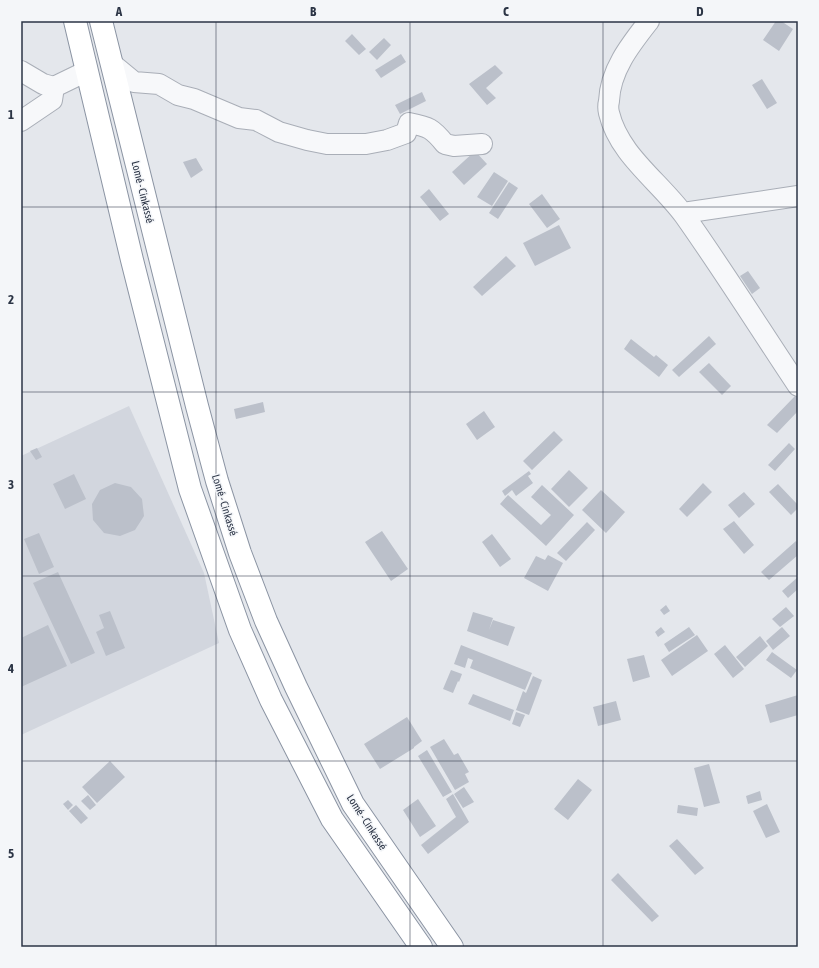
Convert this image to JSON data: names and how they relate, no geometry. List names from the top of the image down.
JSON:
{
  "streets": {
    "highway": ["Lomé - Cinkassé"]
  },
  "grid": {
    "columns": [
      "A",
      "B",
      "C",
      "D"
    ],
    "rows": [
      "1",
      "2",
      "3",
      "4",
      "5"
    ]
  }
}
